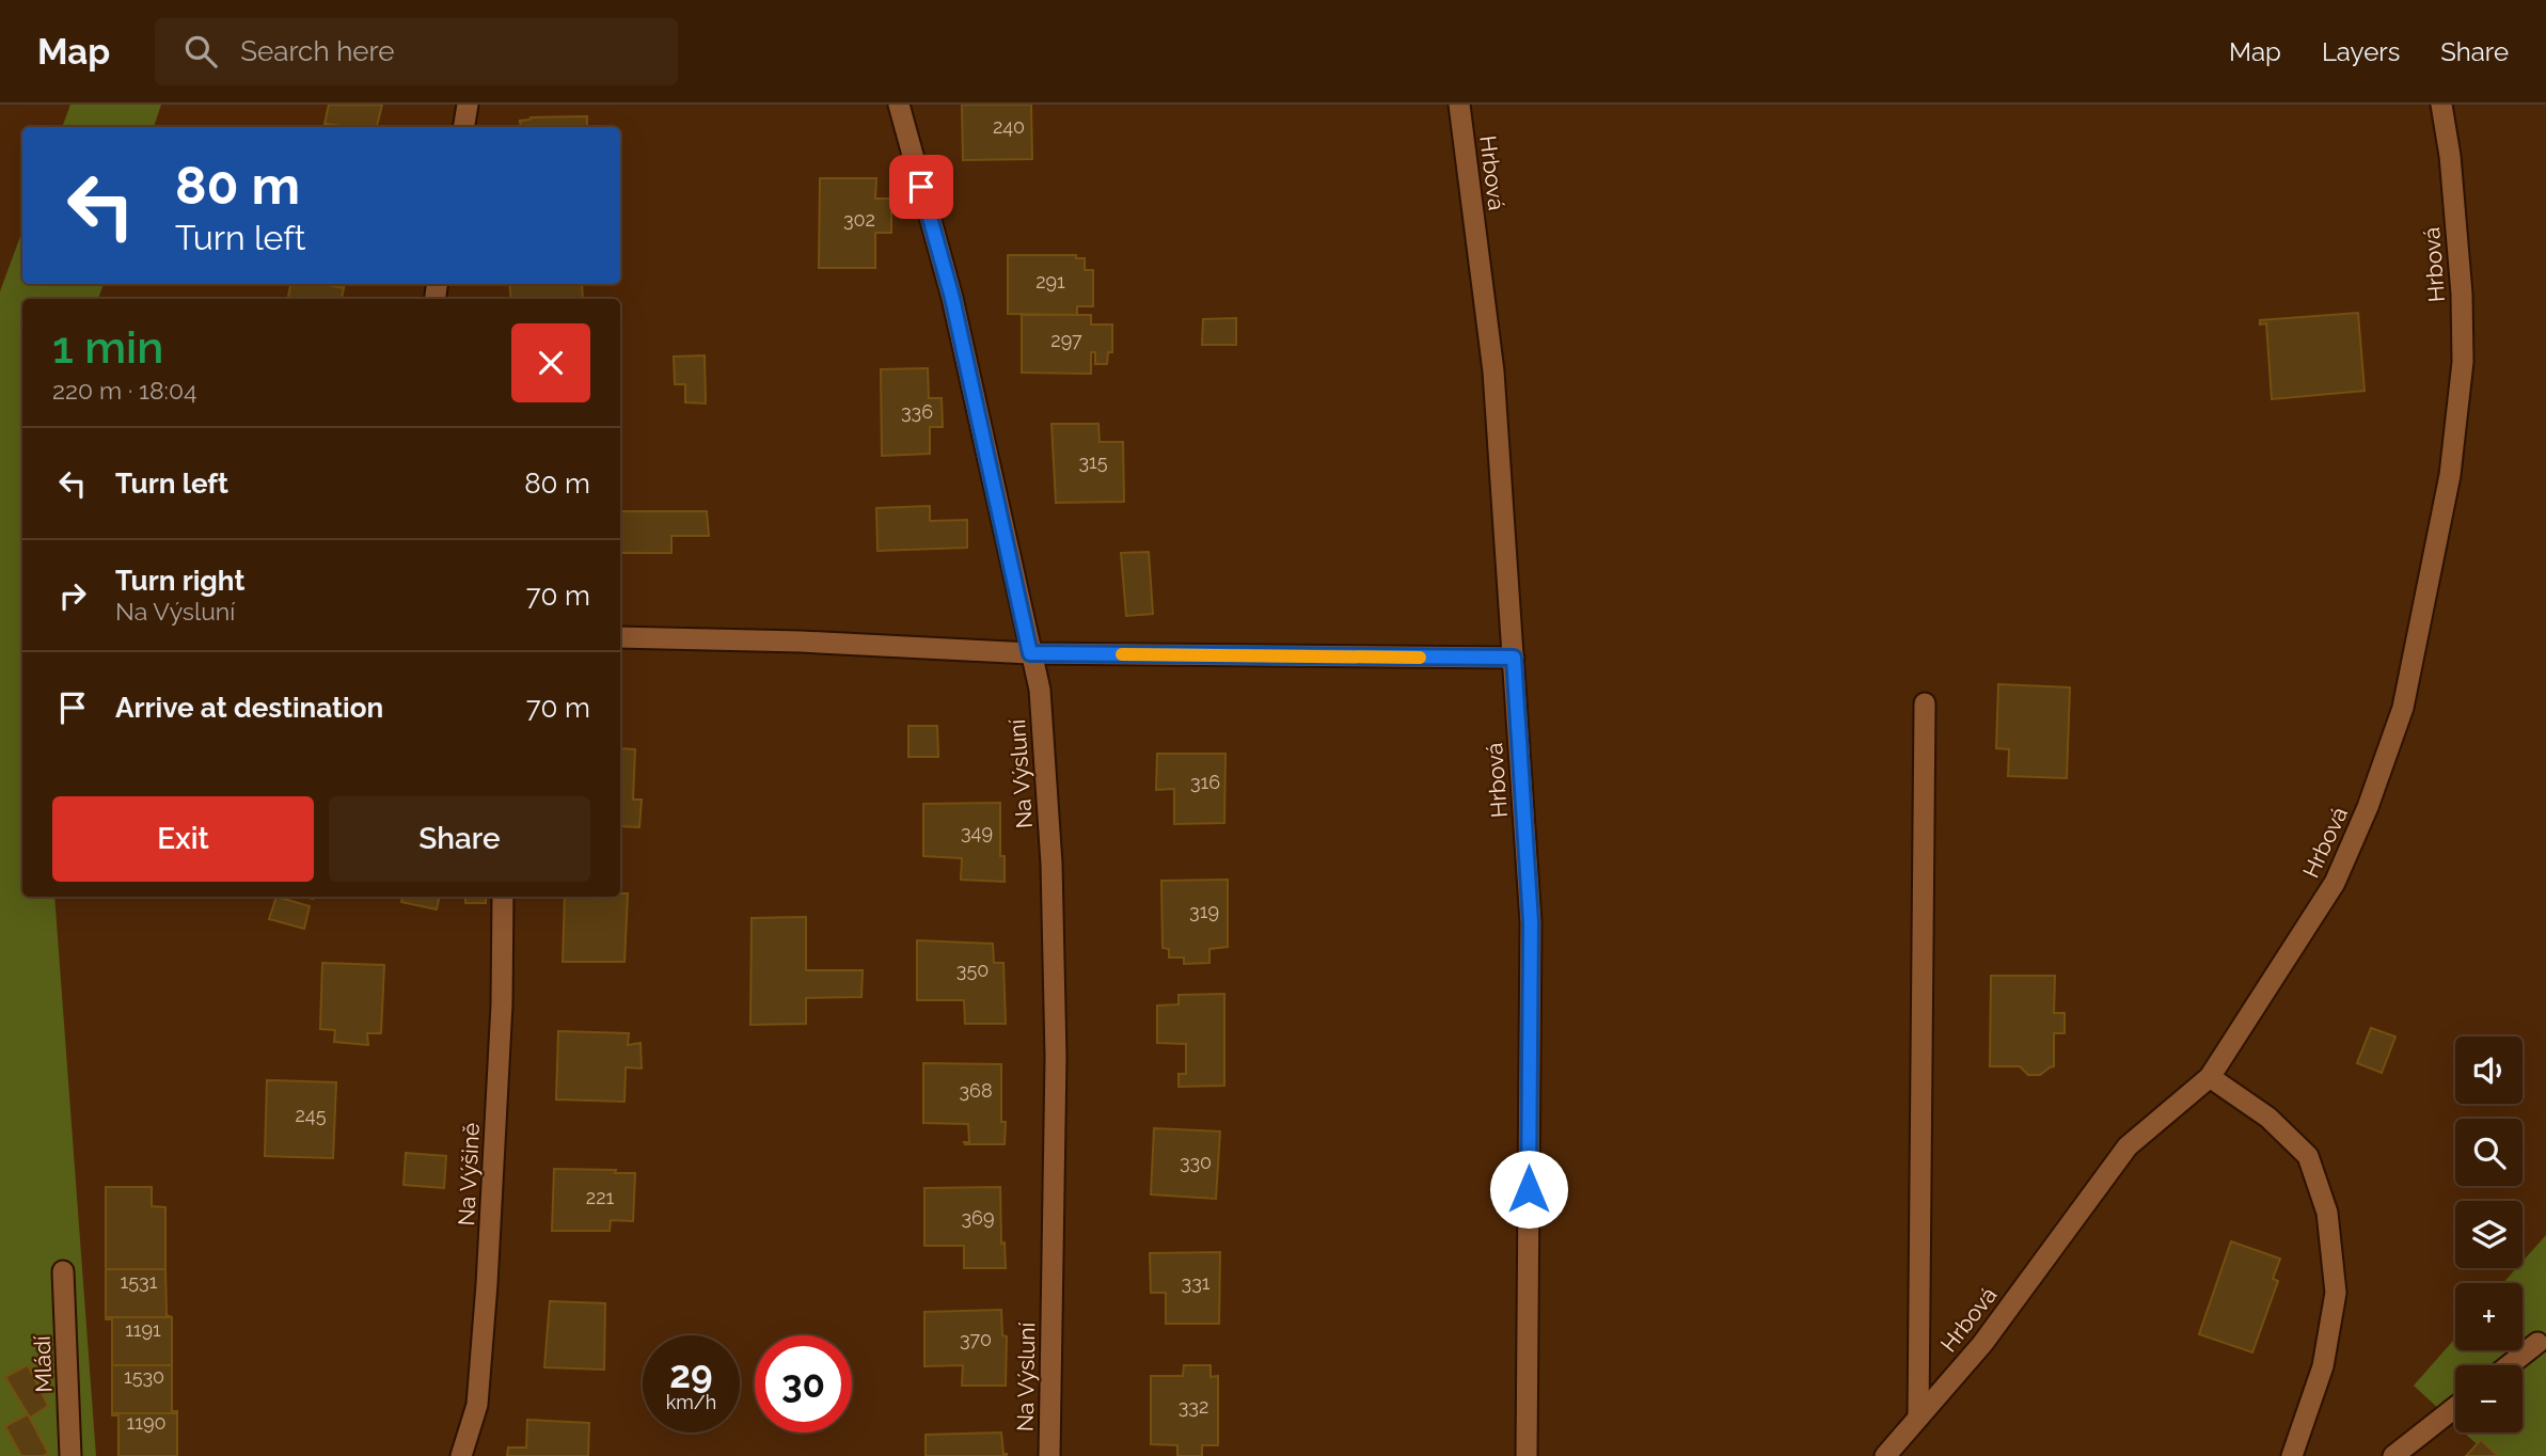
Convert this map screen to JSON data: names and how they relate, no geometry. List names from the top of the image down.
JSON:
{
  "streets": {
    "street": [
      "Hrbová",
      "Na Výsluní",
      "Na Výšině",
      "Mládí"
    ]
  },
  "house_numbers": [
    "240",
    "302",
    "291",
    "297",
    "336",
    "315",
    "316",
    "349",
    "319",
    "350",
    "368",
    "245",
    "330",
    "221",
    "369",
    "1531",
    "331",
    "1191",
    "370",
    "1530",
    "332",
    "1190"
  ],
  "page": {
    "header": "Map",
    "search": "Search here",
    "nav": ["Map", "Layers", "Share"],
    "turn": ["80 m", "Turn left"],
    "heading": ["1 min", "220 m · 18:04"],
    "list": [
      {
        "name": "Turn left",
        "value": "80 m"
      },
      {
        "name": "Turn right",
        "note": "Na Výsluní",
        "value": "70 m"
      },
      {
        "name": "Arrive at destination",
        "value": "70 m"
      }
    ],
    "buttons": ["Exit", "Share"],
    "map_buttons": ["+", "−"],
    "speed": "29 km/h",
    "limit": "30"
  }
}
